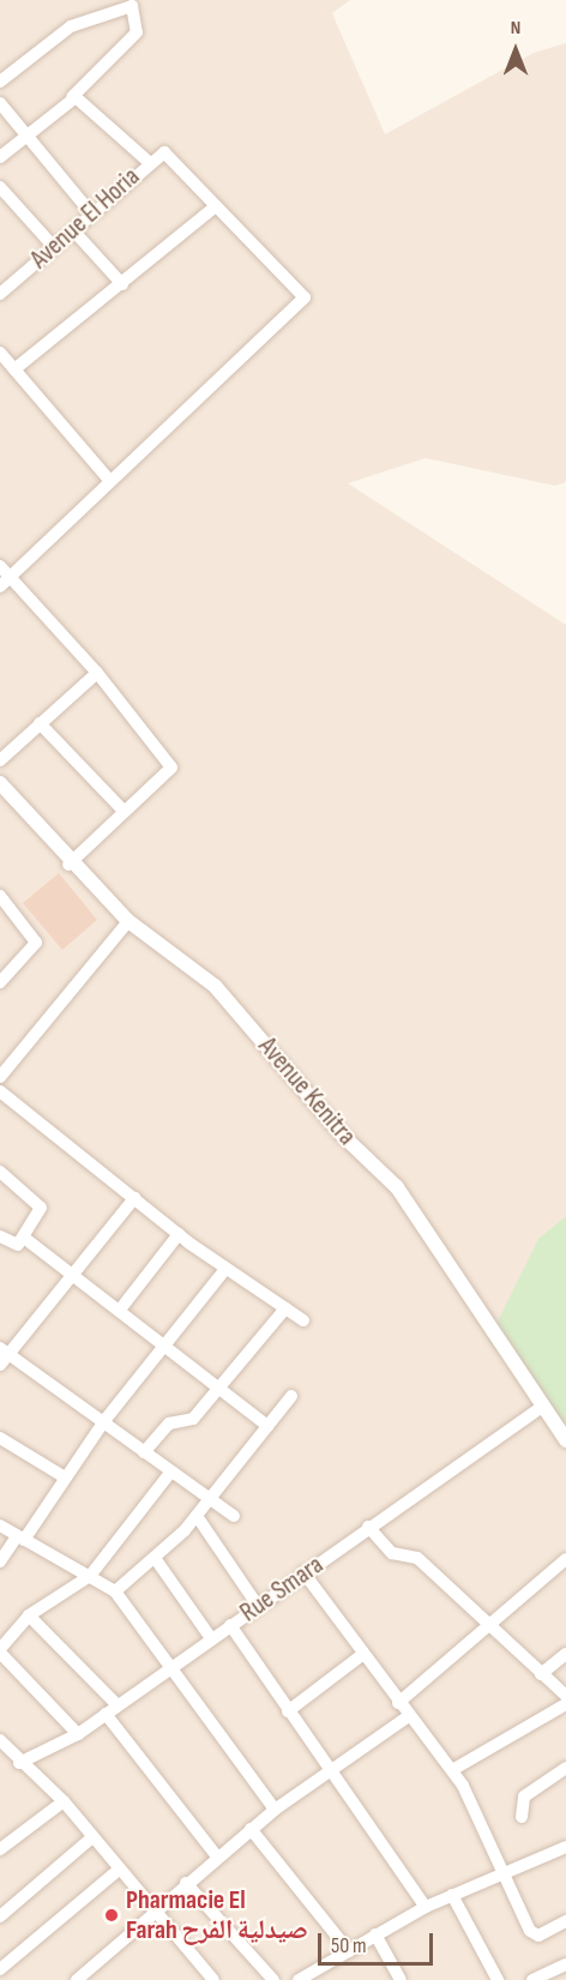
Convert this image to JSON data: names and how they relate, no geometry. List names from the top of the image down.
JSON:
{
  "streets": {
    "street": ["Avenue El Horia", "Avenue Kenitra", "Rue Smara"]
  },
  "crossings": [
    ["Avenue Kenitra", "Rue Smara"]
  ],
  "places": ["Pharmacie El Farah صيدلية الفرح"],
  "scale_bar": "50 m",
  "north": "top"
}
